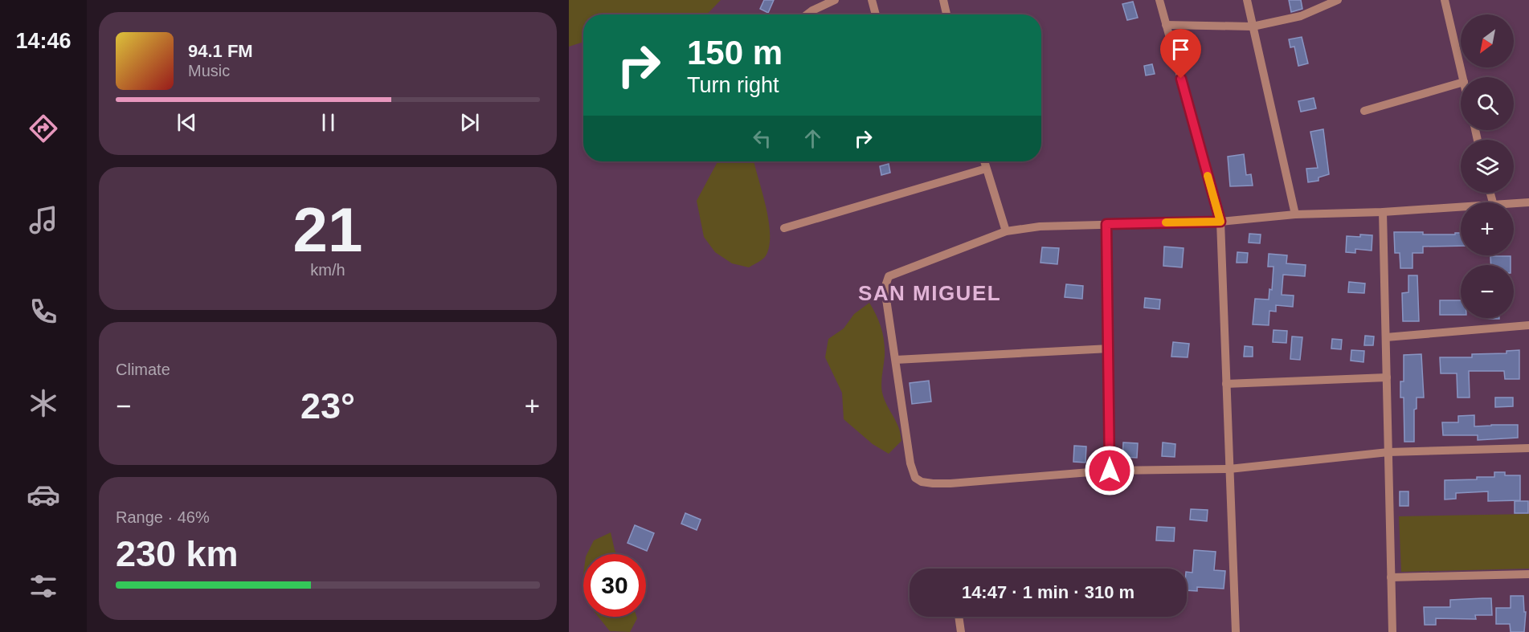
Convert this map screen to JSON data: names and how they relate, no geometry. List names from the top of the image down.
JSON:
{
  "districts": ["SAN MIGUEL"],
  "north": "bottom left",
  "page": {
    "tabs": "14:46",
    "map_buttons": ["+", "−"],
    "turn": ["150 m", "Turn right"],
    "song": ["94.1 FM", "Music"],
    "tile": [
      ["21", "km/h"],
      "Climate",
      ["Range · 46%", "230 km"]
    ],
    "heat": ["−", "23°", "+"],
    "limit": "30",
    "trip": "14:47 · 1 min · 310 m"
  }
}
